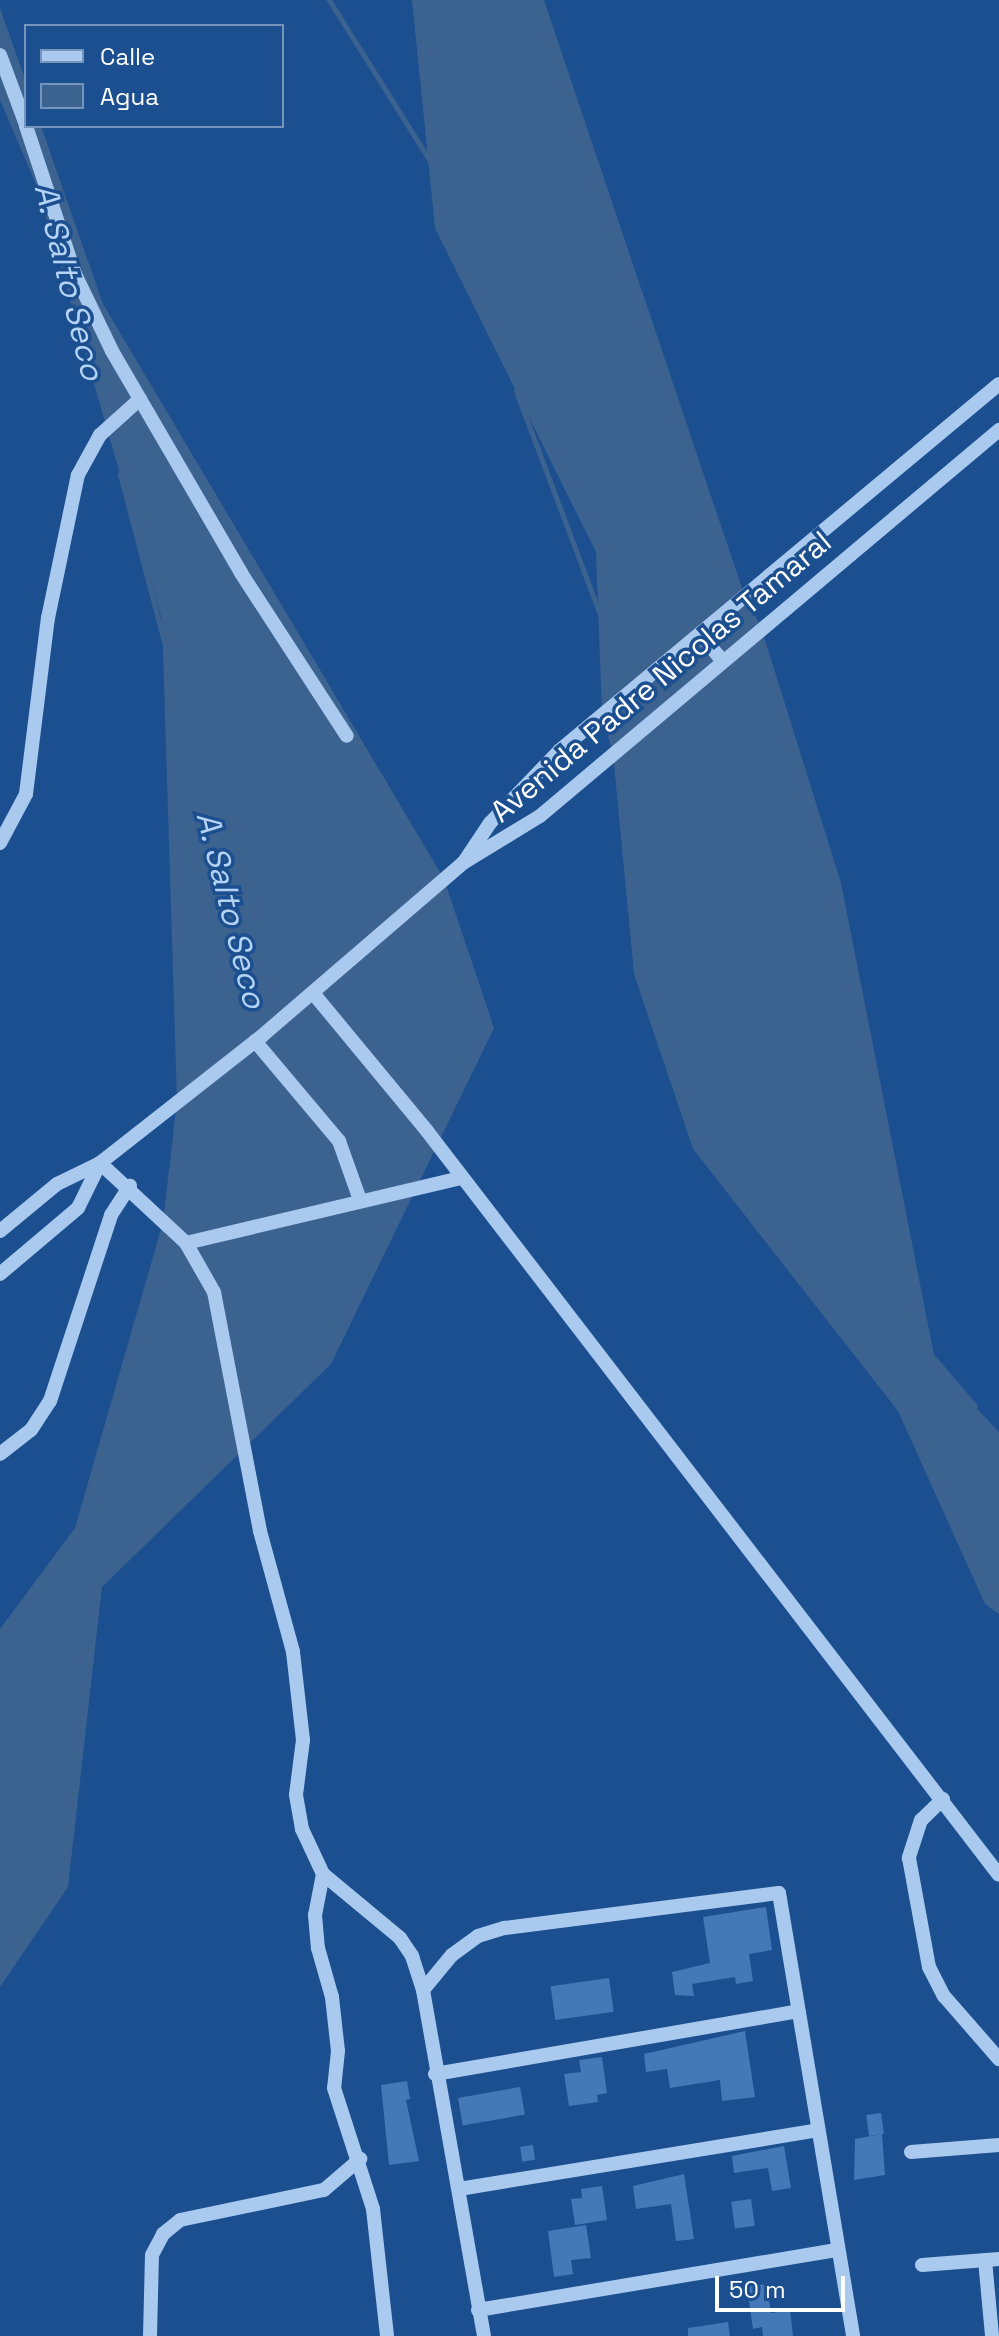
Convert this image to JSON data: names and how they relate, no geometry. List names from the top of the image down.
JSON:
{
  "streets": {
    "street": ["Avenida Padre Nicolas Tamaral"]
  },
  "water": ["A. Salto Seco"],
  "legend": ["Calle", "Agua"],
  "scale_bar": "50 m"
}
